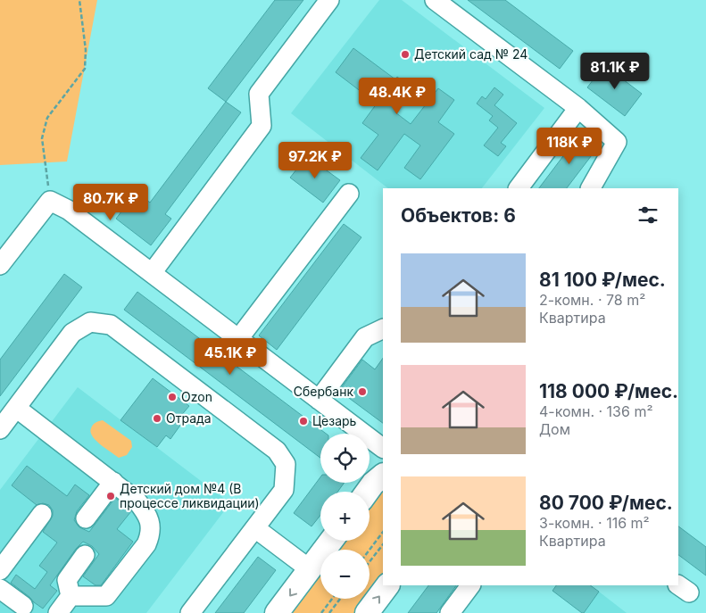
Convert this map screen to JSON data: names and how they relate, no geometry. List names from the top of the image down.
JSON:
{
  "places": [
    "Детский сад № 24",
    "Сбербанк",
    "Ozon",
    "Отрада",
    "Цезарь",
    "Детский дом №4 (В процессе ликвидации)"
  ],
  "page": {
    "price": [
      "81.1K ₽",
      "48.4K ₽",
      "118K ₽",
      "97.2K ₽",
      "80.7K ₽",
      "45.1K ₽"
    ],
    "heading": "Объектов: 6",
    "list": [
      {
        "name": "81 100 ₽/мес.",
        "note": "2-комн. · 78 m² · Квартира"
      },
      {
        "name": "118 000 ₽/мес.",
        "note": "4-комн. · 136 m² · Дом"
      },
      {
        "name": "80 700 ₽/мес.",
        "note": "3-комн. · 116 m² · Квартира"
      }
    ],
    "map_buttons": ["+", "−"]
  }
}
